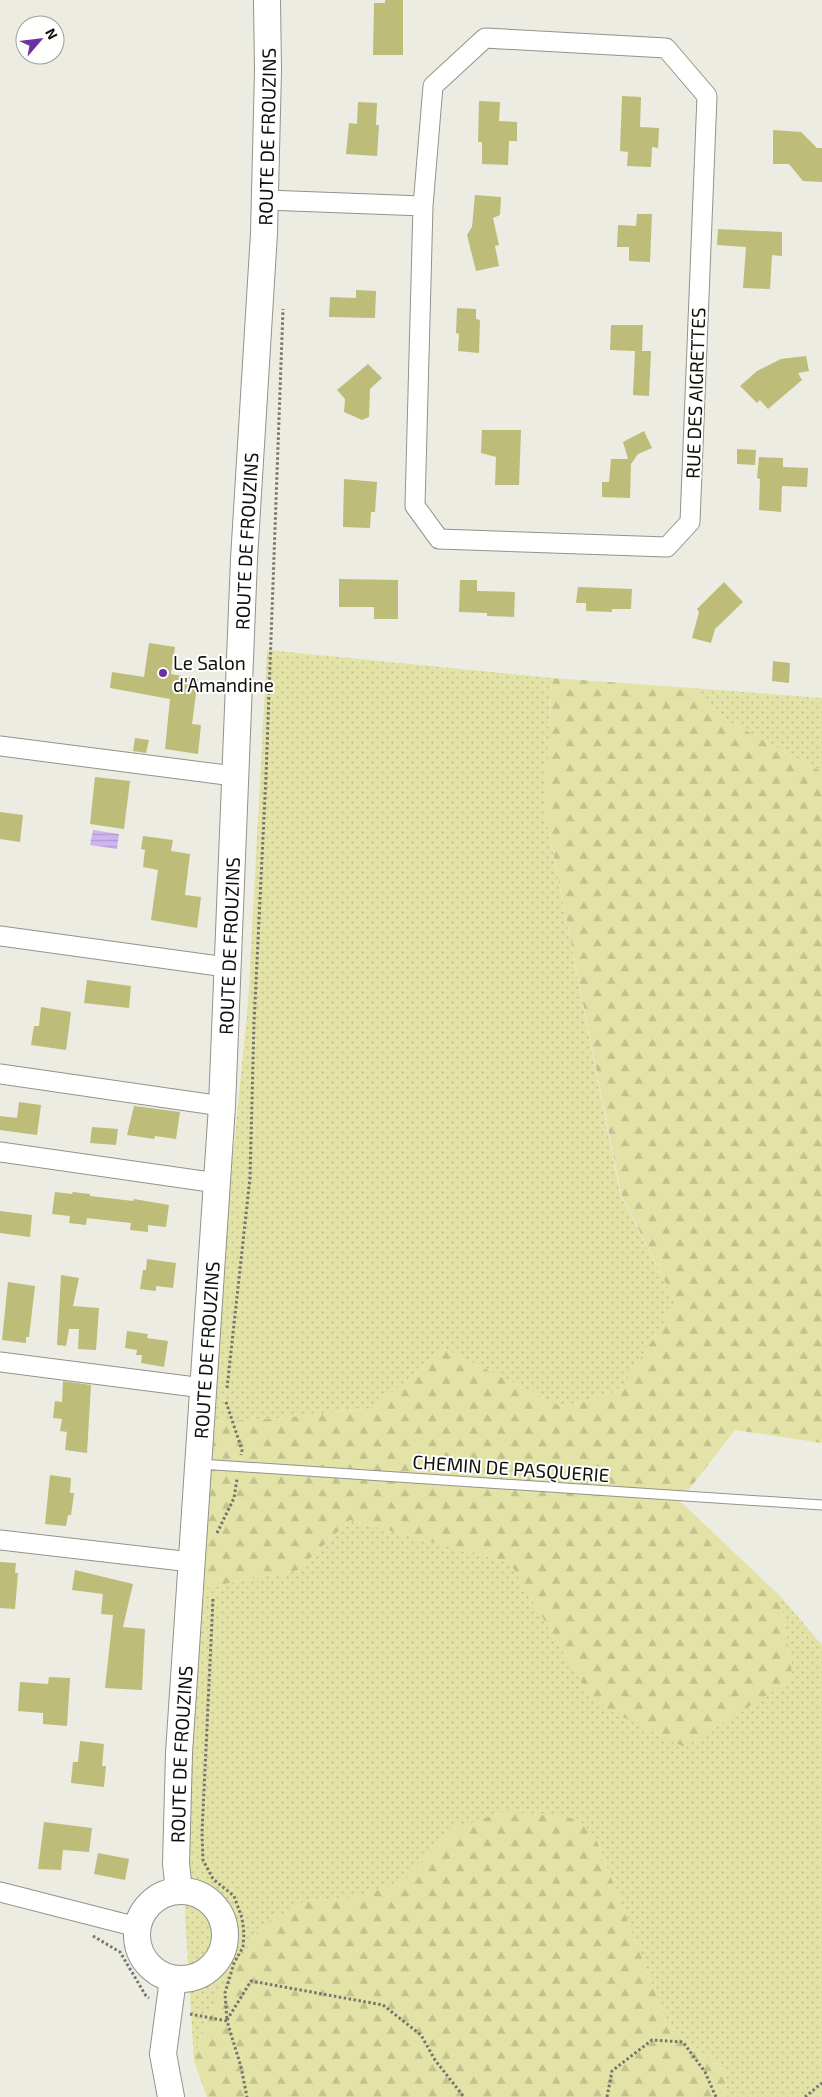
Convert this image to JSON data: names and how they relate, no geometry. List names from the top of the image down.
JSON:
{
  "streets": {
    "main road": ["ROUTE DE FROUZINS"],
    "street": ["RUE DES AIGRETTES"],
    "lane": ["CHEMIN DE PASQUERIE"]
  },
  "crossings": [
    ["ROUTE DE FROUZINS", "CHEMIN DE PASQUERIE"]
  ],
  "places": ["Le Salon d'Amandine"],
  "north": "top right"
}
